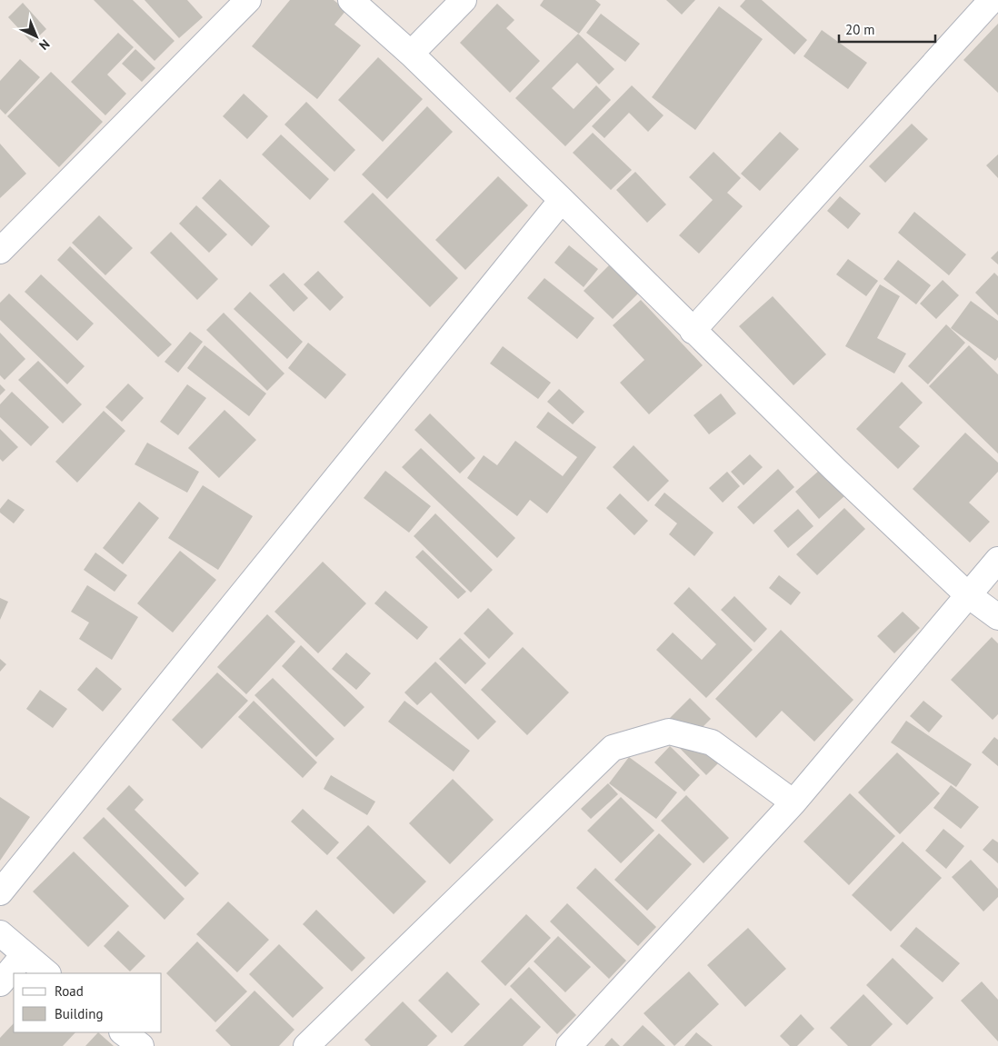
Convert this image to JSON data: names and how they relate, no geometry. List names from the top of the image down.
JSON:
{
  "legend": ["Road", "Building"],
  "scale_bar": "20 m",
  "north": "bottom right"
}
